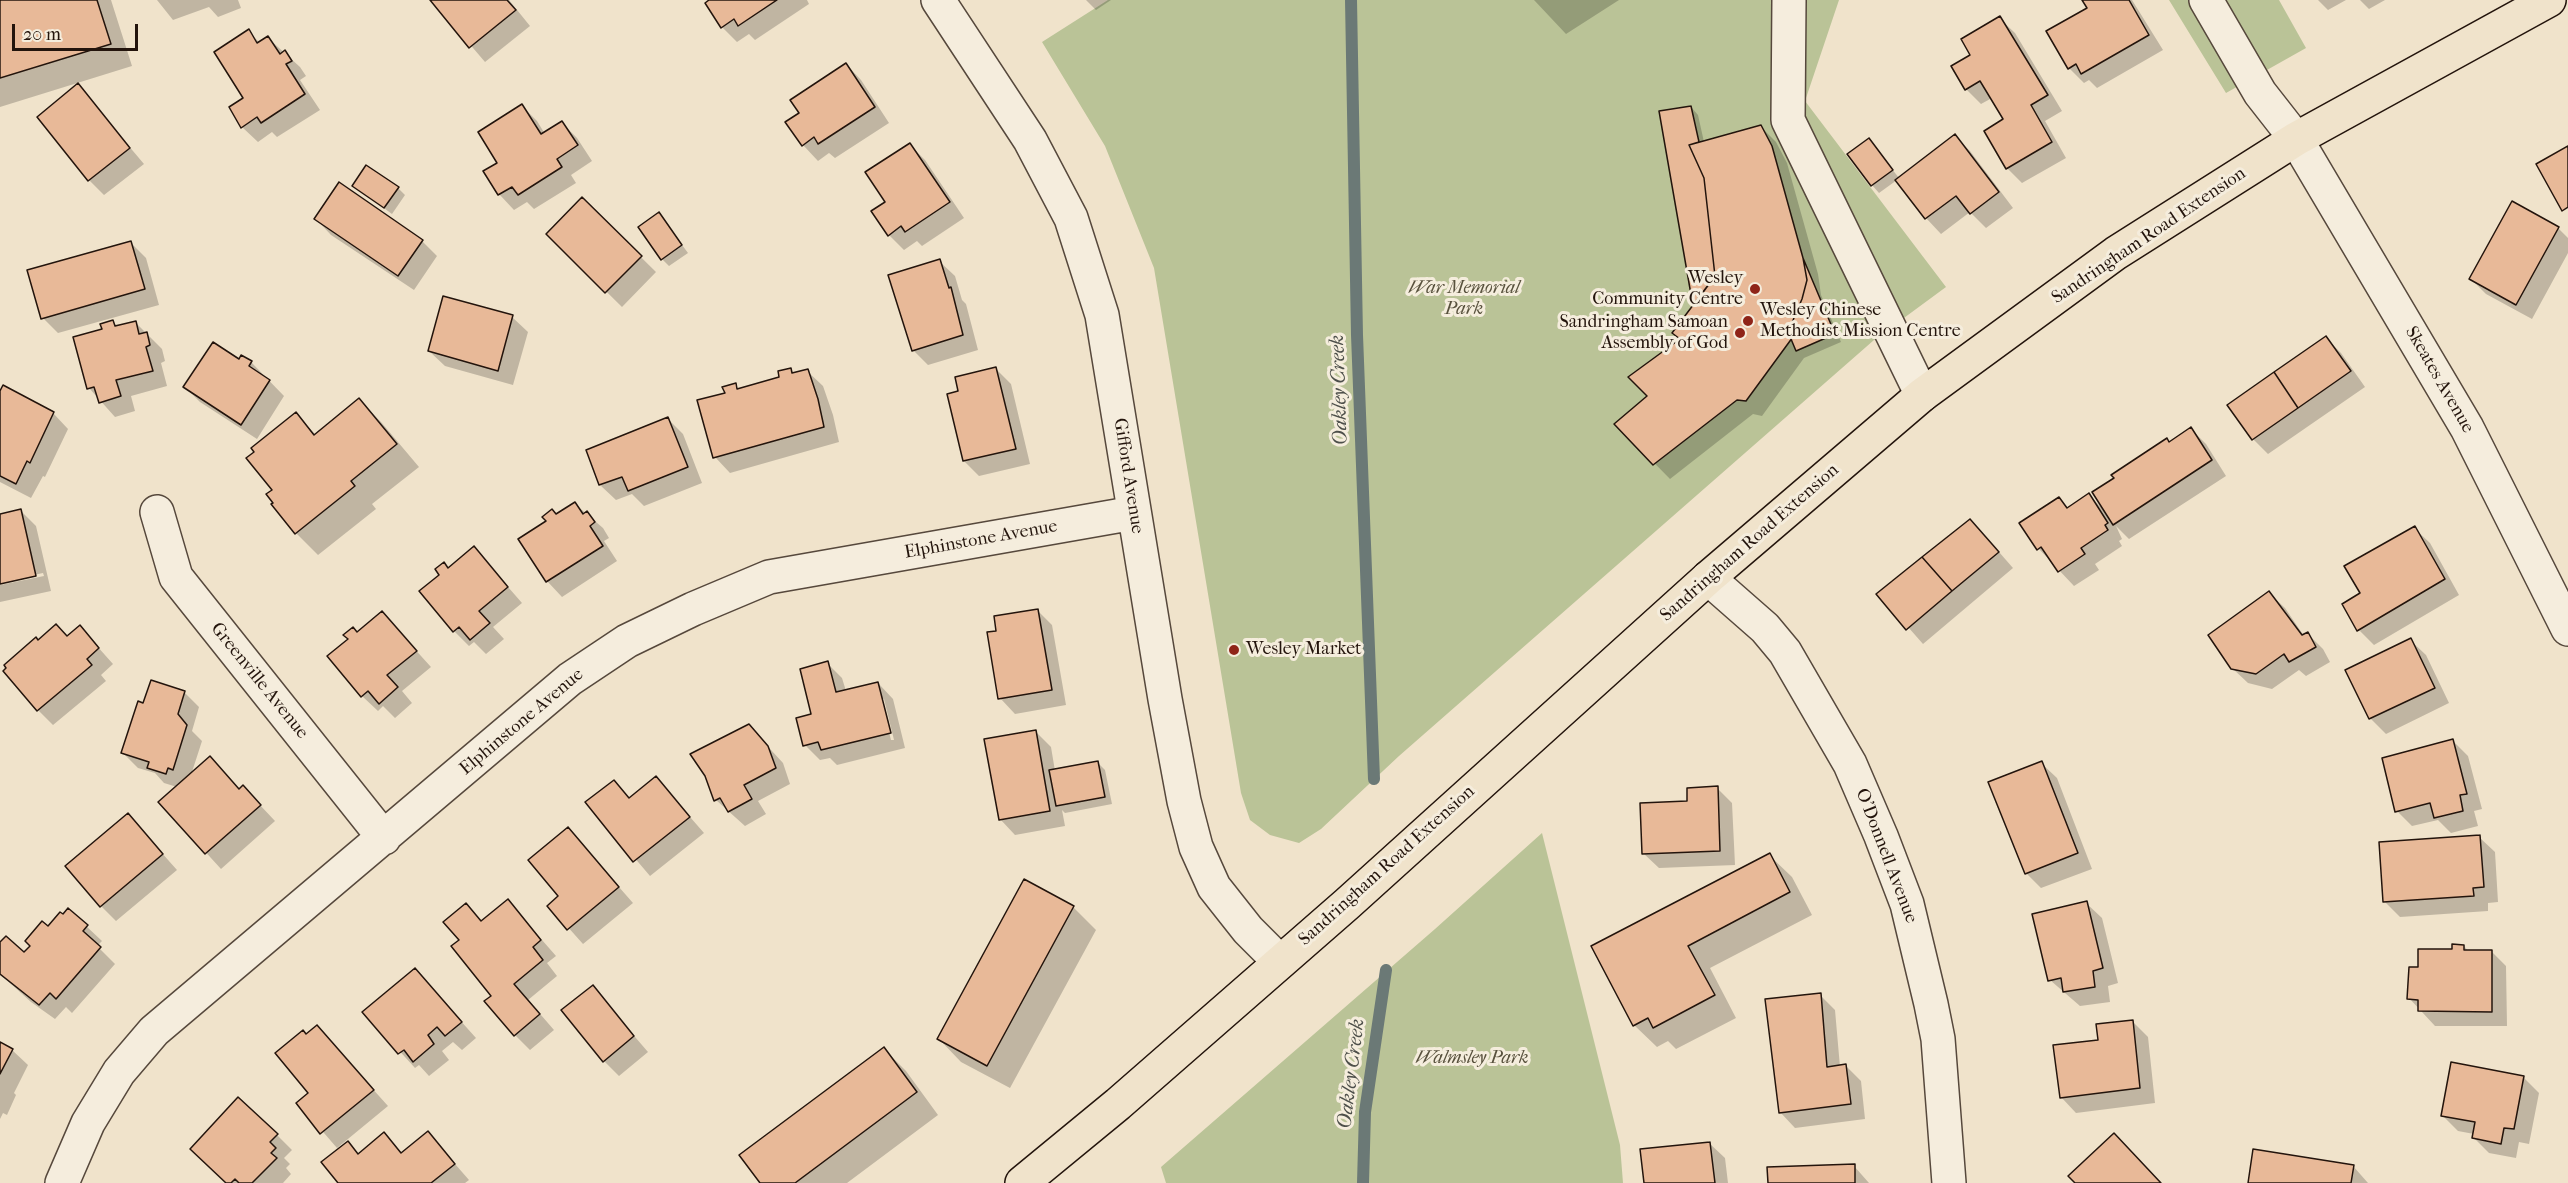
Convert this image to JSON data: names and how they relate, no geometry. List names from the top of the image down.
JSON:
{
  "streets": {
    "main road": ["Sandringham Road Extension"],
    "street": [
      "Skeates Avenue",
      "Gifford Avenue",
      "Elphinstone Avenue",
      "Greenville Avenue",
      "O'Donnell Avenue"
    ]
  },
  "crossings": [
    ["Sandringham Road Extension", "Skeates Avenue"],
    ["Sandringham Road Extension", "Gifford Avenue"],
    ["Sandringham Road Extension", "O'Donnell Avenue"],
    ["Gifford Avenue", "Elphinstone Avenue"],
    ["Elphinstone Avenue", "Greenville Avenue"]
  ],
  "water": ["Oakley Creek"],
  "parks": ["War Memorial Park", "Walmsley Park"],
  "places": [
    "Wesley Community Centre",
    "Wesley Chinese Methodist Mission Centre",
    "Sandringham Samoan Assembly of God",
    "Wesley Market"
  ],
  "scale_bar": "20 m"
}
